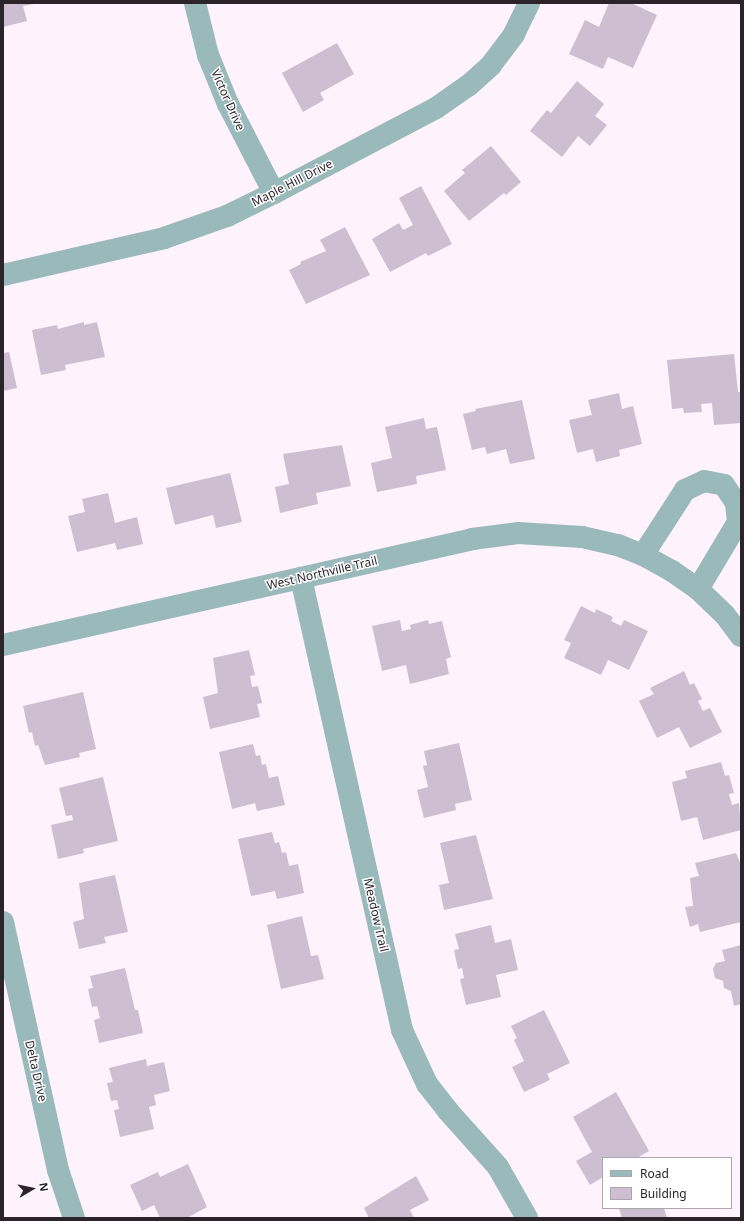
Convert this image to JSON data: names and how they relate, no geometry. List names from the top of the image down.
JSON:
{
  "streets": {
    "street": [
      "Victor Drive",
      "Maple Hill Drive",
      "West Northville Trail",
      "Meadow Trail",
      "Delta Drive"
    ]
  },
  "crossings": [
    ["Victor Drive", "Maple Hill Drive"],
    ["West Northville Trail", "Meadow Trail"]
  ],
  "legend": ["Road", "Building"],
  "north": "right"
}
